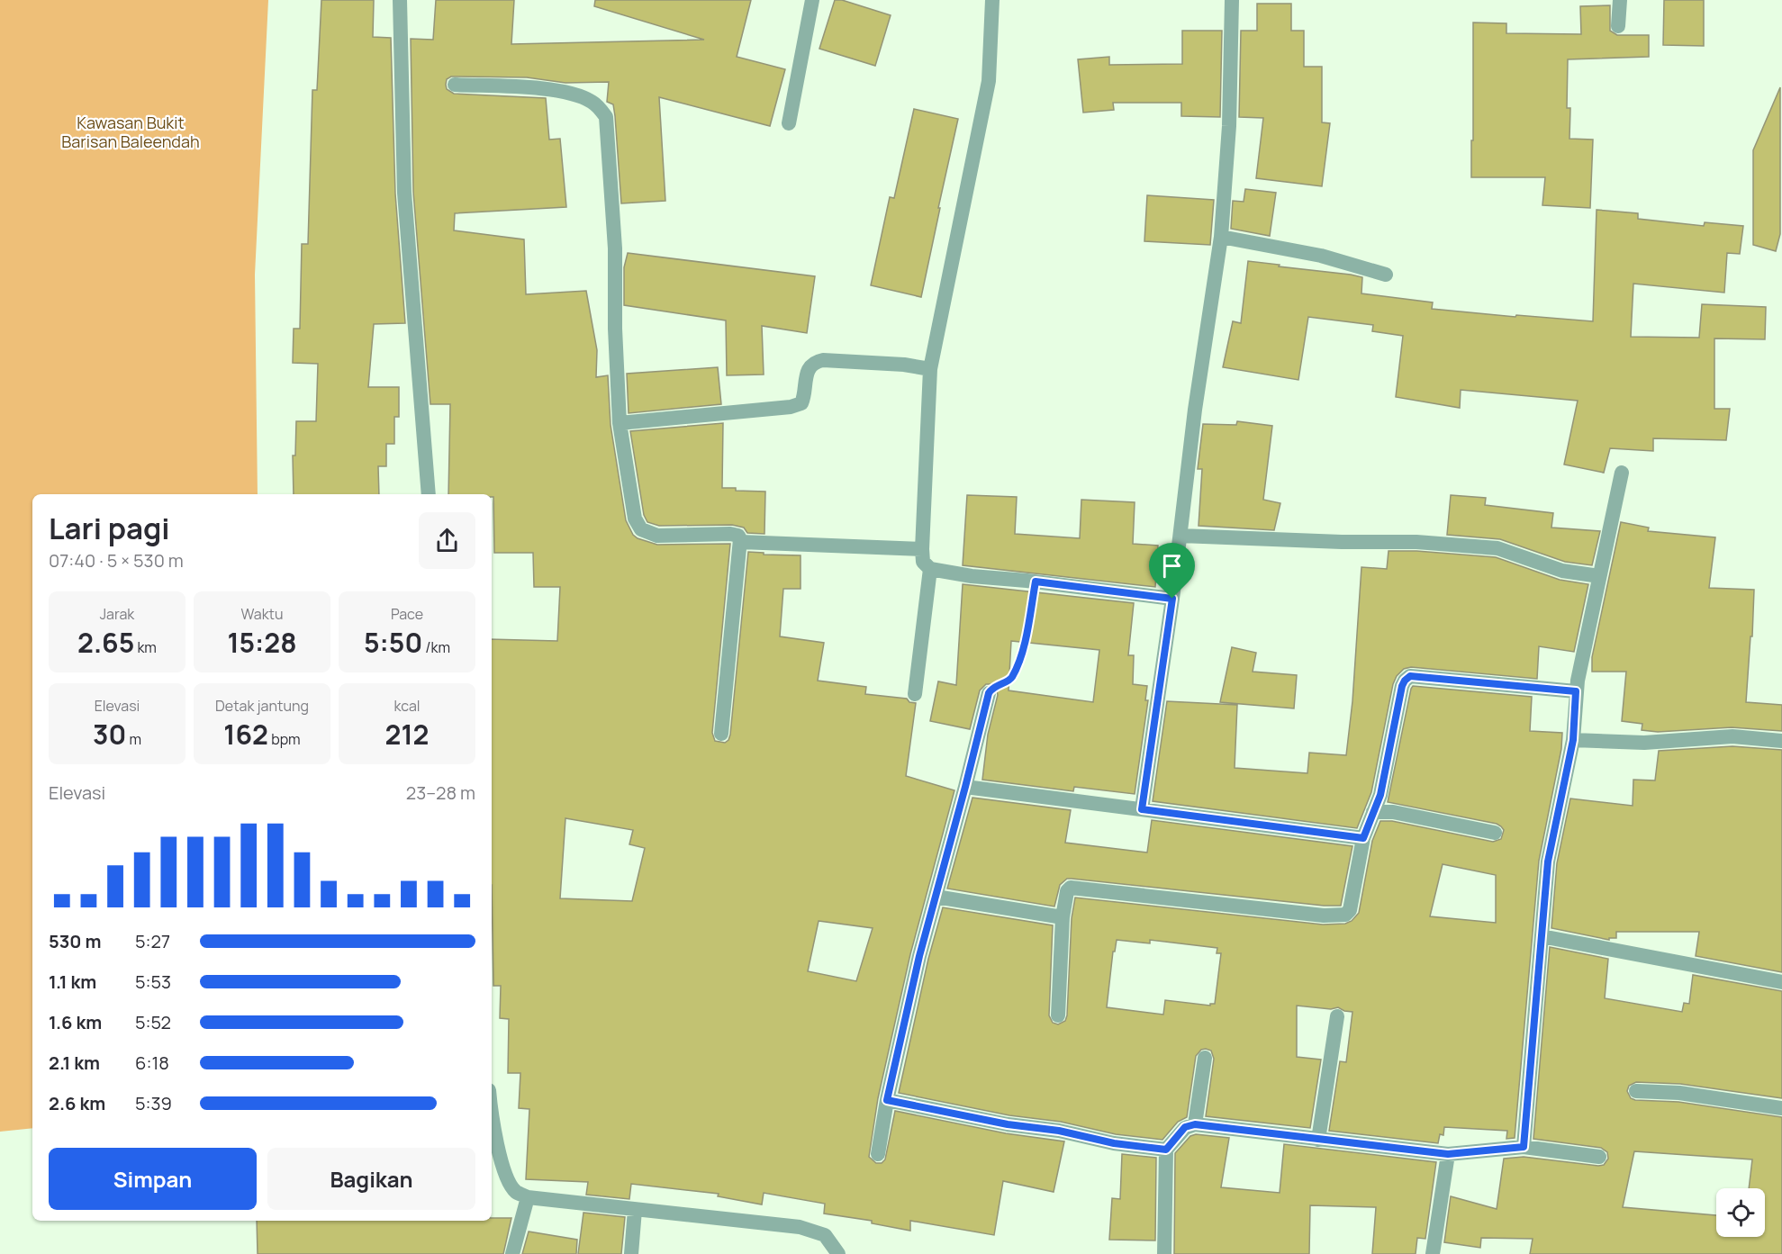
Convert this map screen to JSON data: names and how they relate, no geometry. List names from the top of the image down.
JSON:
{
  "parks": ["Kawasan Bukit Barisan Baleendah"],
  "page": {
    "heading": ["Lari pagi", "07:40 · 5 × 530 m"],
    "stats": [
      ["Jarak", "2.65 km"],
      ["Waktu", "15:28"],
      ["Pace", "5:50 /km"],
      ["Elevasi", "30 m"],
      ["Detak jantung", "162 bpm"],
      ["kcal", "212"]
    ],
    "chart": ["Elevasi", "23–28 m"],
    "list": [
      {
        "name": "530 m",
        "note": "5:27"
      },
      {
        "name": "1.1 km",
        "note": "5:53"
      },
      {
        "name": "1.6 km",
        "note": "5:52"
      },
      {
        "name": "2.1 km",
        "note": "6:18"
      },
      {
        "name": "2.6 km",
        "note": "5:39"
      }
    ],
    "buttons": ["Simpan", "Bagikan"]
  }
}
